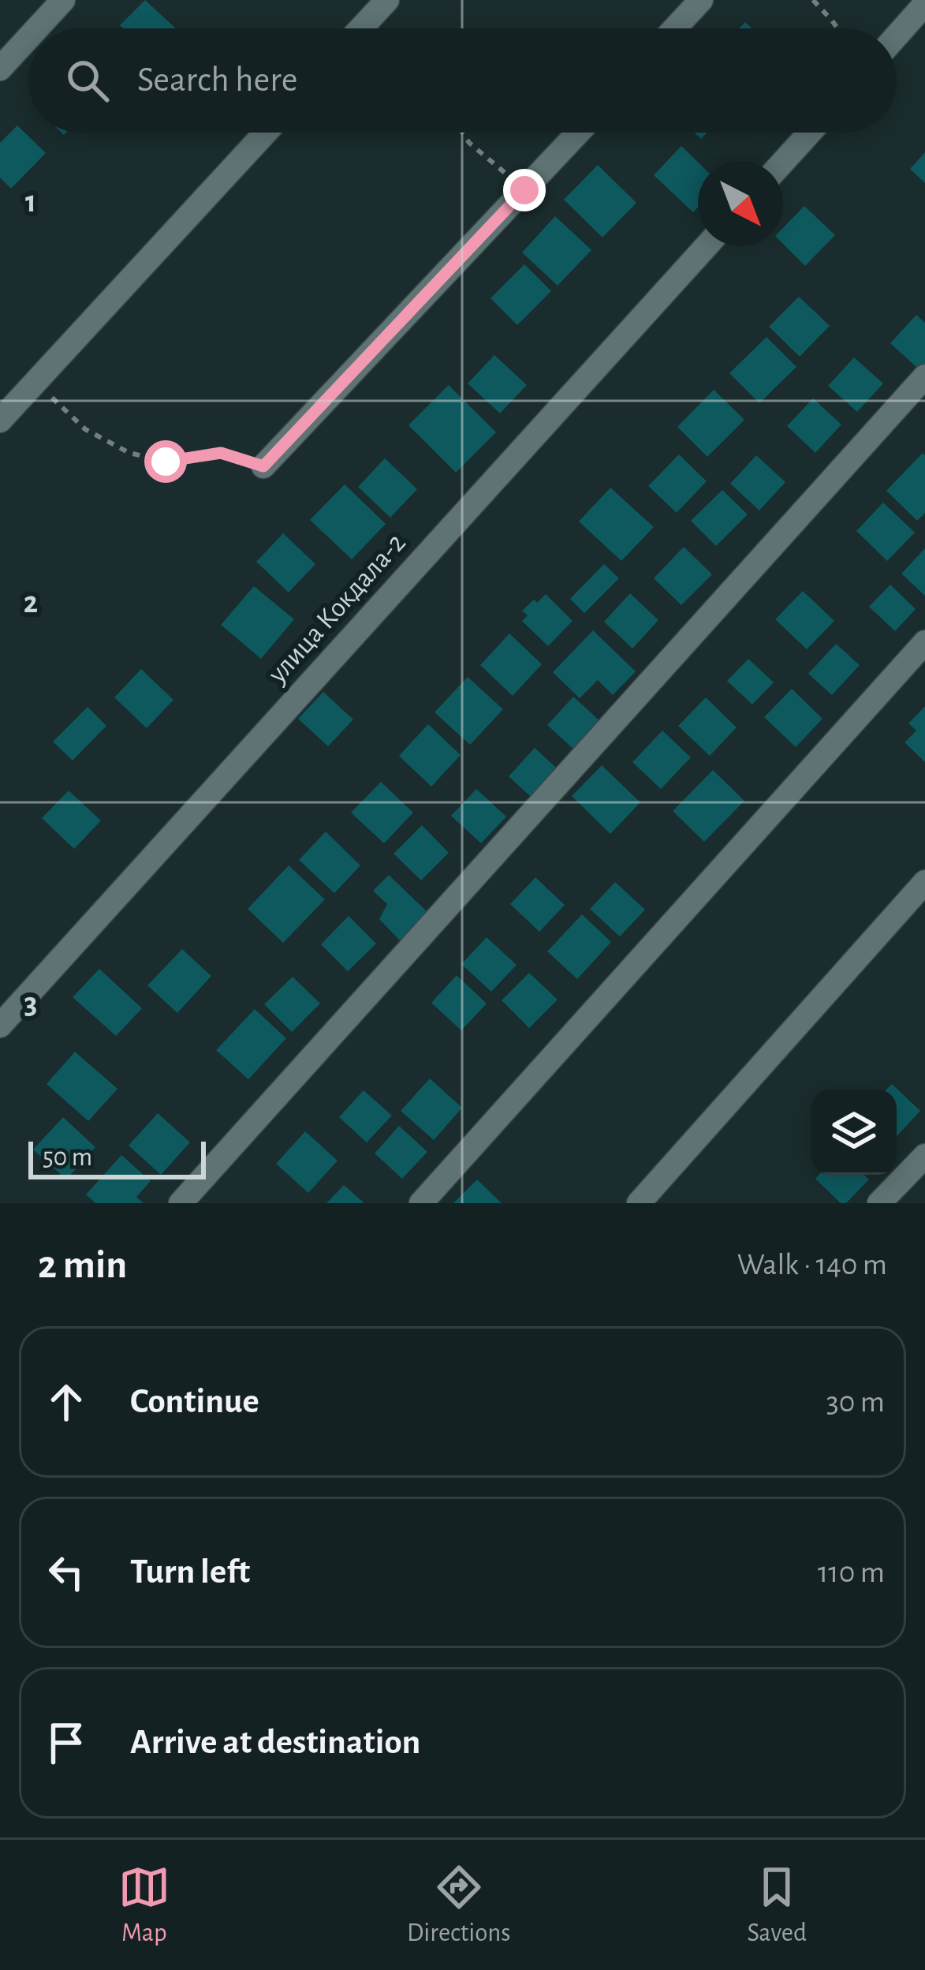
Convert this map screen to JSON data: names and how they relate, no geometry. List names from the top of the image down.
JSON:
{
  "streets": {
    "street": ["улица Кокдала-2"]
  },
  "scale_bar": "50 m",
  "north": "bottom right",
  "page": {
    "search": "Search here",
    "scale": "50 m",
    "heading": ["2 min", "Walk · 140 m"],
    "list": [
      ["Continue", "30 m"],
      ["Turn left", "110 m"],
      "Arrive at destination"
    ],
    "nav": ["Map", "Directions", "Saved"]
  },
  "grid": {
    "rows": ["1", "2", "3"]
  }
}
